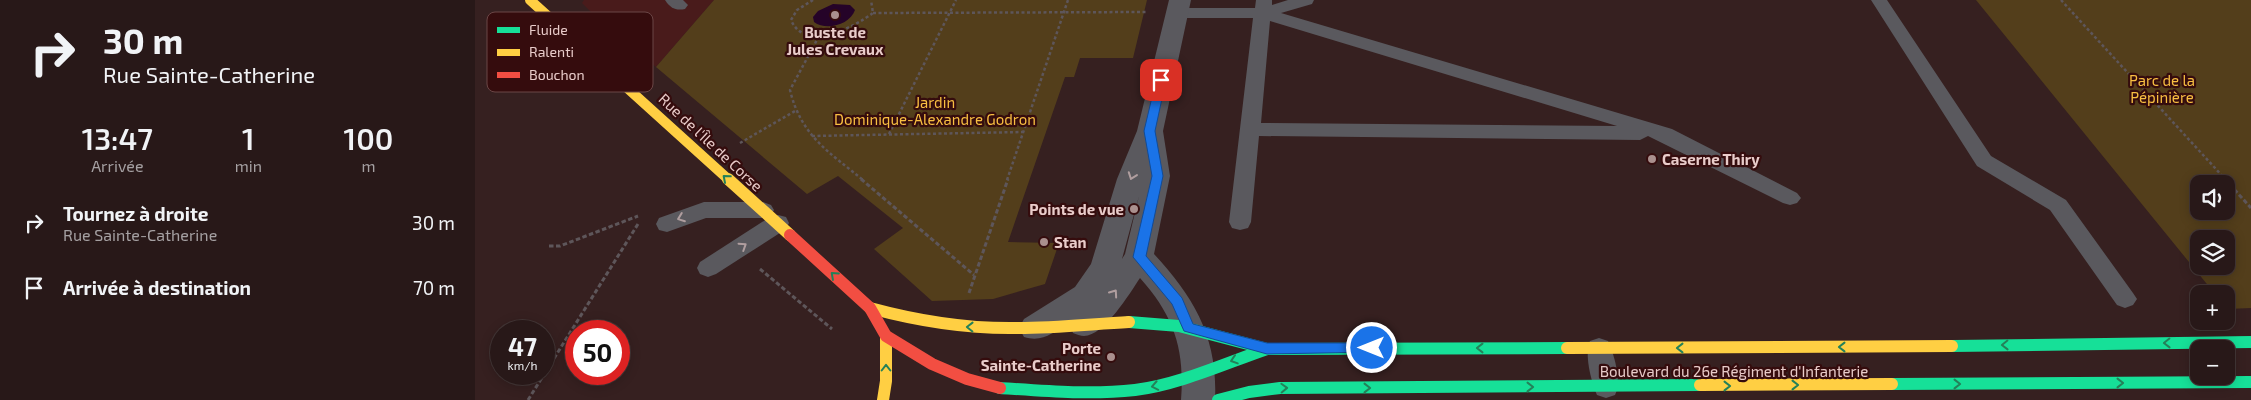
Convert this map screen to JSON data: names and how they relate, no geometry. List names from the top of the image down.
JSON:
{
  "streets": {
    "main road": ["Rue de l'Île de Corse", "Boulevard du 26e Régiment d'Infanterie"]
  },
  "crossings": [
    ["Rue de l'Île de Corse", "Boulevard du 26e Régiment d'Infanterie"]
  ],
  "one_way": ["Rue de l'Île de Corse"],
  "parks": ["Parc de la Pépinière", "Jardin Dominique-Alexandre Godron"],
  "places": [
    "Buste de Jules Crevaux",
    "Caserne Thiry",
    "Points de vue",
    "Stan",
    "Porte Sainte-Catherine"
  ],
  "legend": ["Fluide", "Ralenti", "Bouchon"],
  "page": {
    "turn": ["30 m", "Rue Sainte-Catherine"],
    "eta": [
      "13:47",
      "Arrivée",
      "1",
      "min",
      "100",
      "m"
    ],
    "map_buttons": ["+", "−"],
    "list": [
      {
        "name": "Tournez à droite",
        "note": "Rue Sainte-Catherine",
        "value": "30 m"
      },
      {
        "name": "Arrivée à destination",
        "value": "70 m"
      }
    ],
    "speed": "47 km/h",
    "limit": "50"
  }
}
